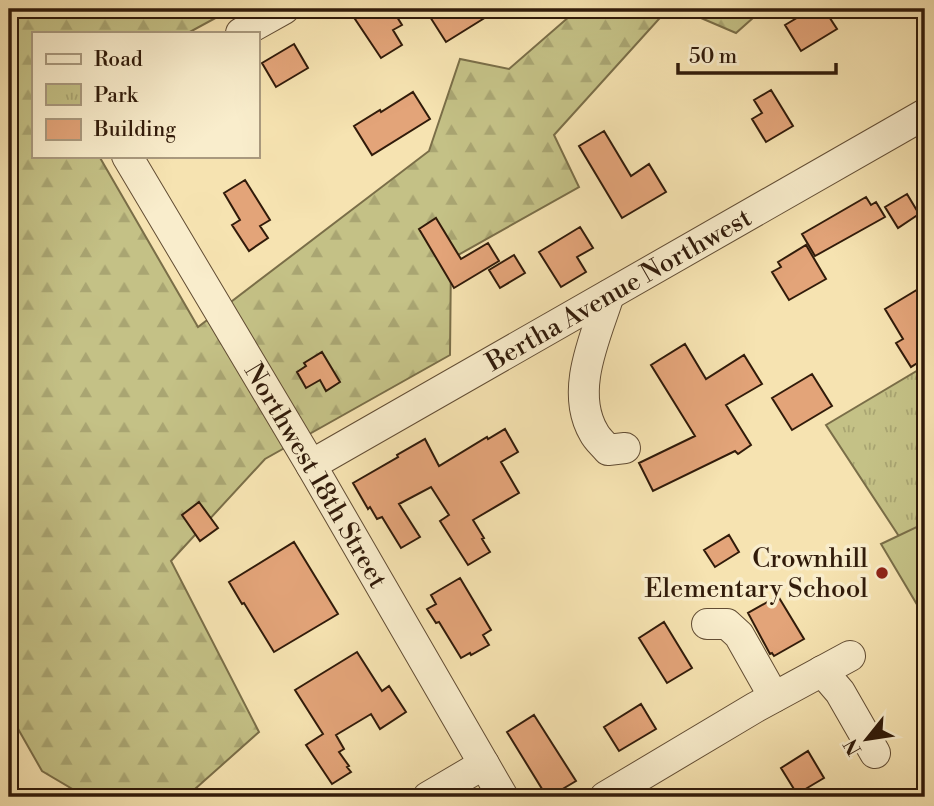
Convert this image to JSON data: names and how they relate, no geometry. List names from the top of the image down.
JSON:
{
  "streets": {
    "street": ["Bertha Avenue Northwest", "Northwest 18th Street"]
  },
  "crossings": [
    ["Bertha Avenue Northwest", "Northwest 18th Street"]
  ],
  "places": ["Crownhill Elementary School"],
  "legend": ["Road", "Park", "Building"],
  "scale_bar": "50 m",
  "north": "bottom left"
}
